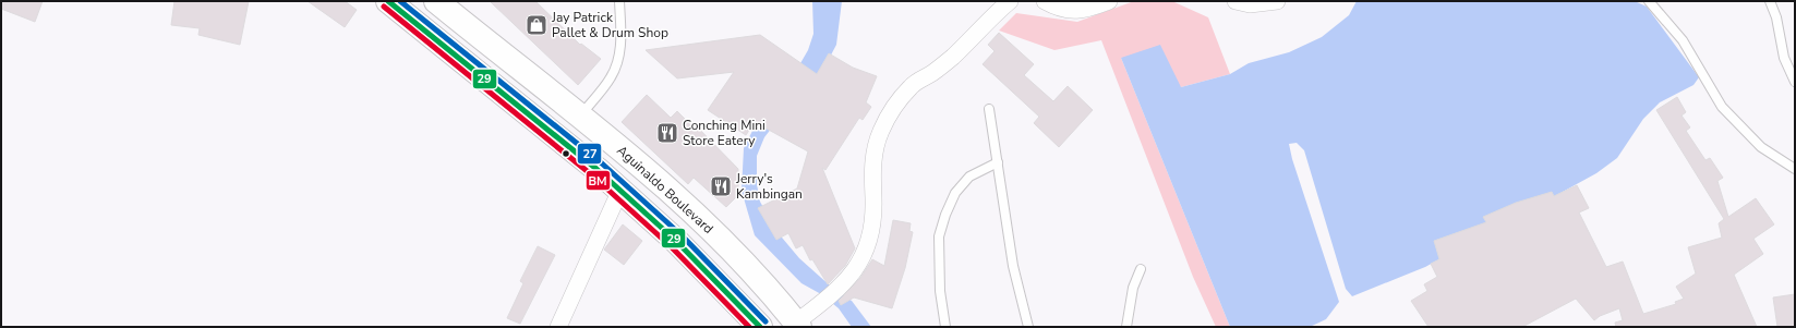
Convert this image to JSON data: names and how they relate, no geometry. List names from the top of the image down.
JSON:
{
  "streets": {
    "highway": ["Aguinaldo Boulevard"]
  },
  "places": {
    "shop": ["Jay Patrick Pallet & Drum Shop"],
    "restaurant": ["Conching Mini Store Eatery", "Jerry's Kambingan"]
  },
  "lines": ["transit line 29", "transit line 27", "transit line BM"]
}
